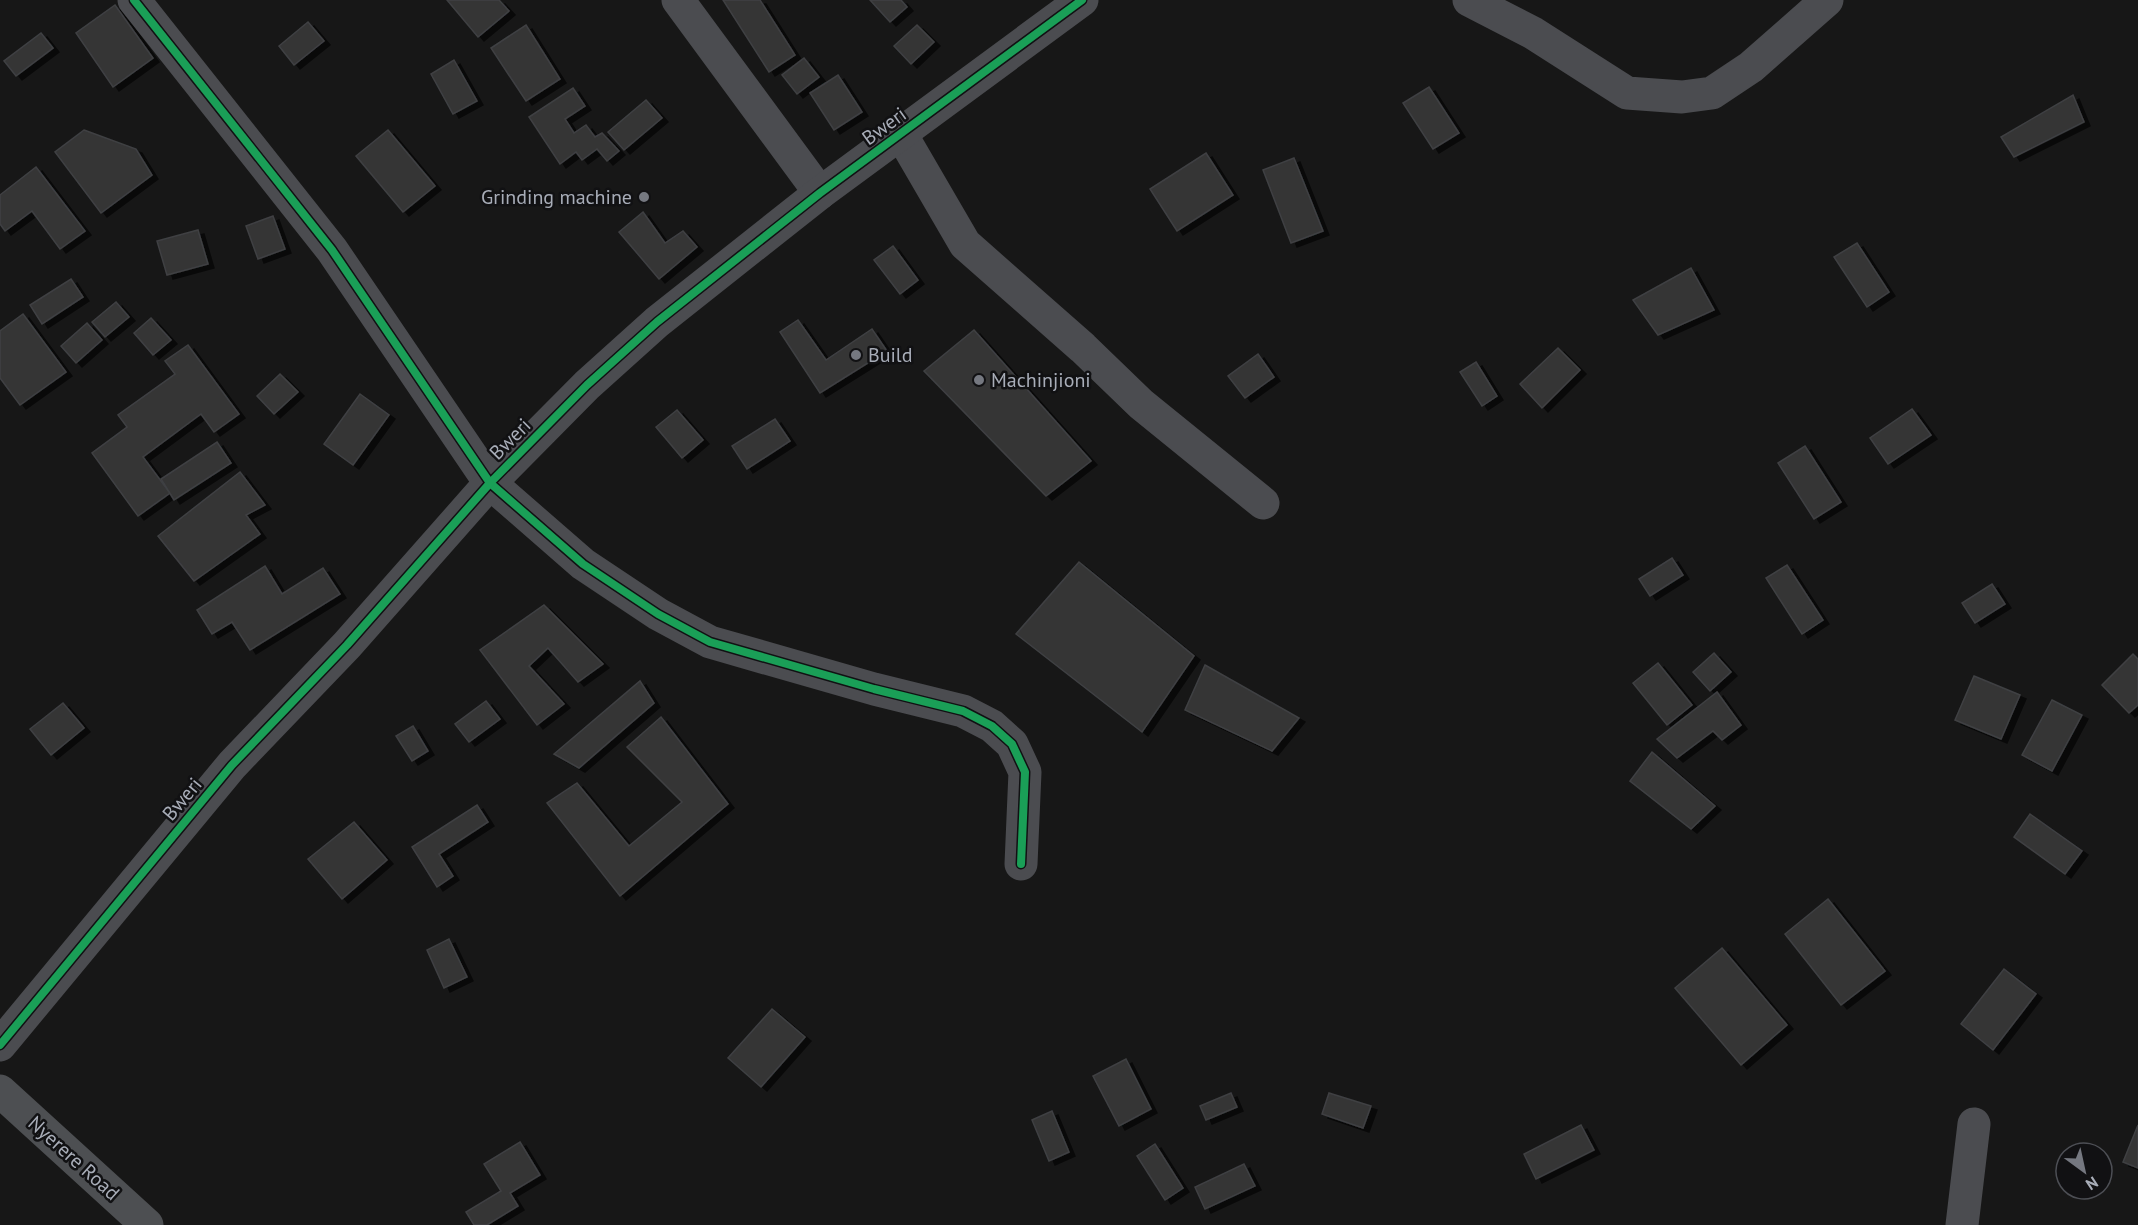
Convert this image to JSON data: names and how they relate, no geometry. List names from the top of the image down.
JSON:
{
  "streets": {
    "main road": ["Nyerere Road"],
    "street": ["Bweri"]
  },
  "places": ["Grinding machine", "Build", "Machinjioni"],
  "north": "bottom right"
}
